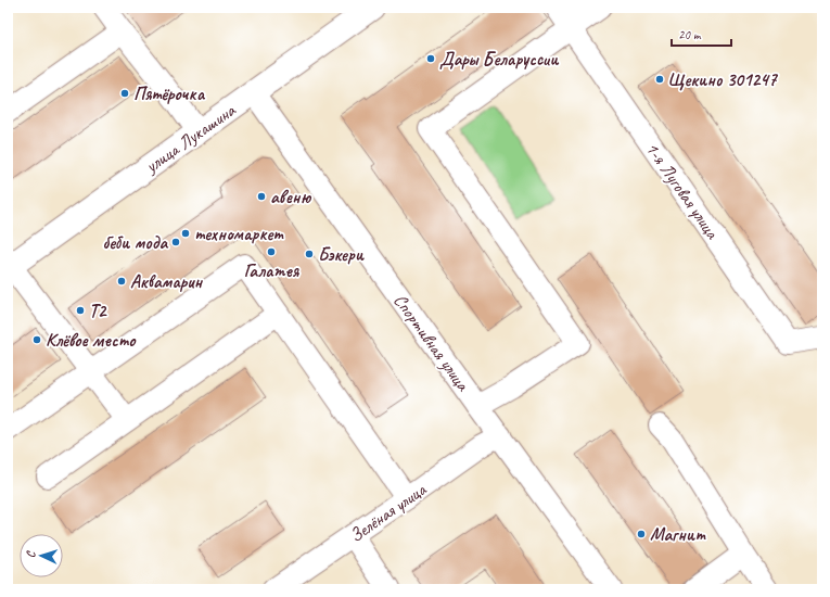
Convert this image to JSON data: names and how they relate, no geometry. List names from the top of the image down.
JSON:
{
  "streets": {
    "main road": ["улица Лукашина"],
    "street": ["1-я Луговая улица", "Спортивная улица", "Зелёная улица"]
  },
  "crossings": [
    ["улица Лукашина", "Спортивная улица"],
    ["Спортивная улица", "Зелёная улица"]
  ],
  "places": [
    "Дары Беларуссии",
    "Щекино 301247",
    "Пятёрочка",
    "авеню",
    "техномаркет",
    "беби мода",
    "Галатея",
    "Бэкери",
    "Аквамарин",
    "T2",
    "Клёвое место",
    "Магнит"
  ],
  "scale_bar": "20 m",
  "north": "left"
}
